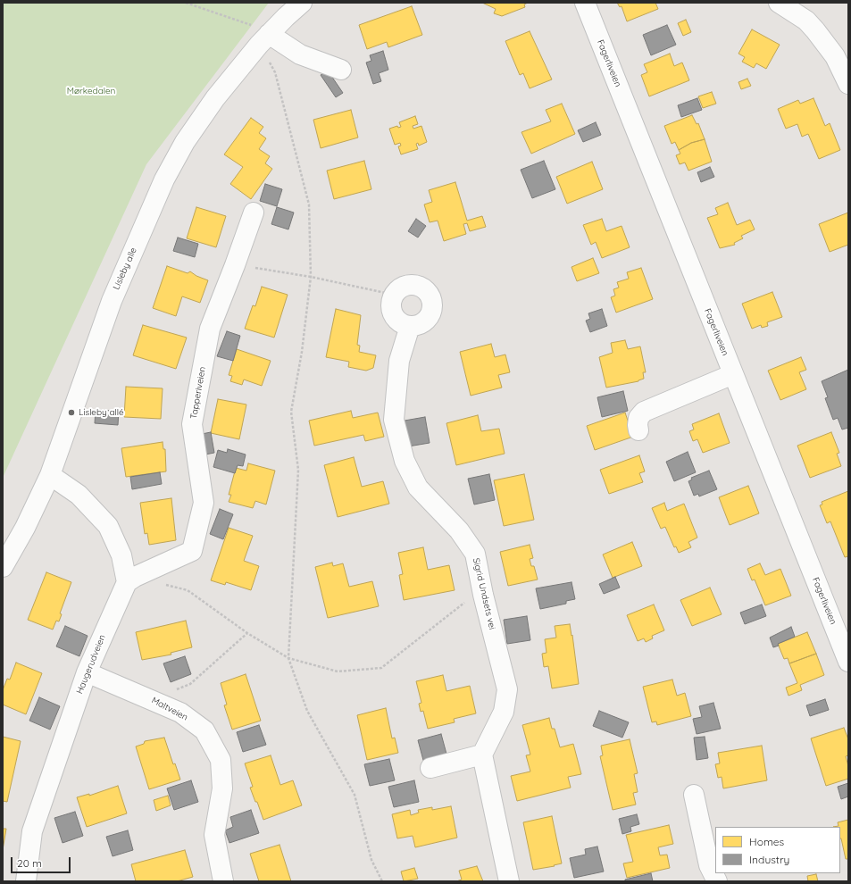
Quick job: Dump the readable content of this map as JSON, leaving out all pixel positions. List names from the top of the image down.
{
  "streets": {
    "street": [
      "Fagerliveien",
      "Lisleby alle",
      "Tapperiveien",
      "Sigrid Undsets vei",
      "Haugerudveien",
      "Maltveien"
    ]
  },
  "crossings": [
    ["Tapperiveien", "Haugerudveien"],
    ["Haugerudveien", "Maltveien"]
  ],
  "parks": ["Mørkedalen"],
  "places": ["Lisleby allé"],
  "legend": ["Homes", "Industry"],
  "scale_bar": "20 m"
}
